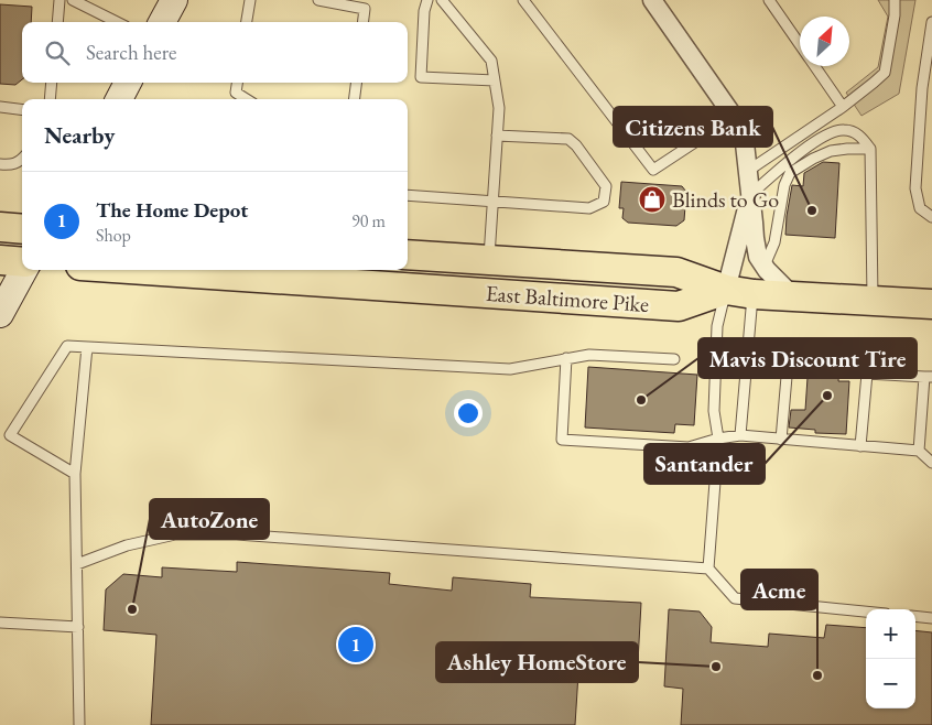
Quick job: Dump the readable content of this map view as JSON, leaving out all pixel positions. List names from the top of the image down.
{
  "streets": {
    "main road": ["East Baltimore Pike"]
  },
  "places": {
    "shop": ["Blinds to Go"],
    "other": [
      "Citizens Bank",
      "Santander",
      "Mavis Discount Tire",
      "AutoZone",
      "Ashley HomeStore",
      "Acme"
    ]
  },
  "north": "top right",
  "page": {
    "search": "Search here",
    "heading": "Nearby",
    "list": [
      {
        "mark": "1",
        "name": "The Home Depot",
        "note": "Shop",
        "value": "90 m"
      }
    ],
    "map_buttons": ["+", "−"],
    "pins": "1"
  }
}
